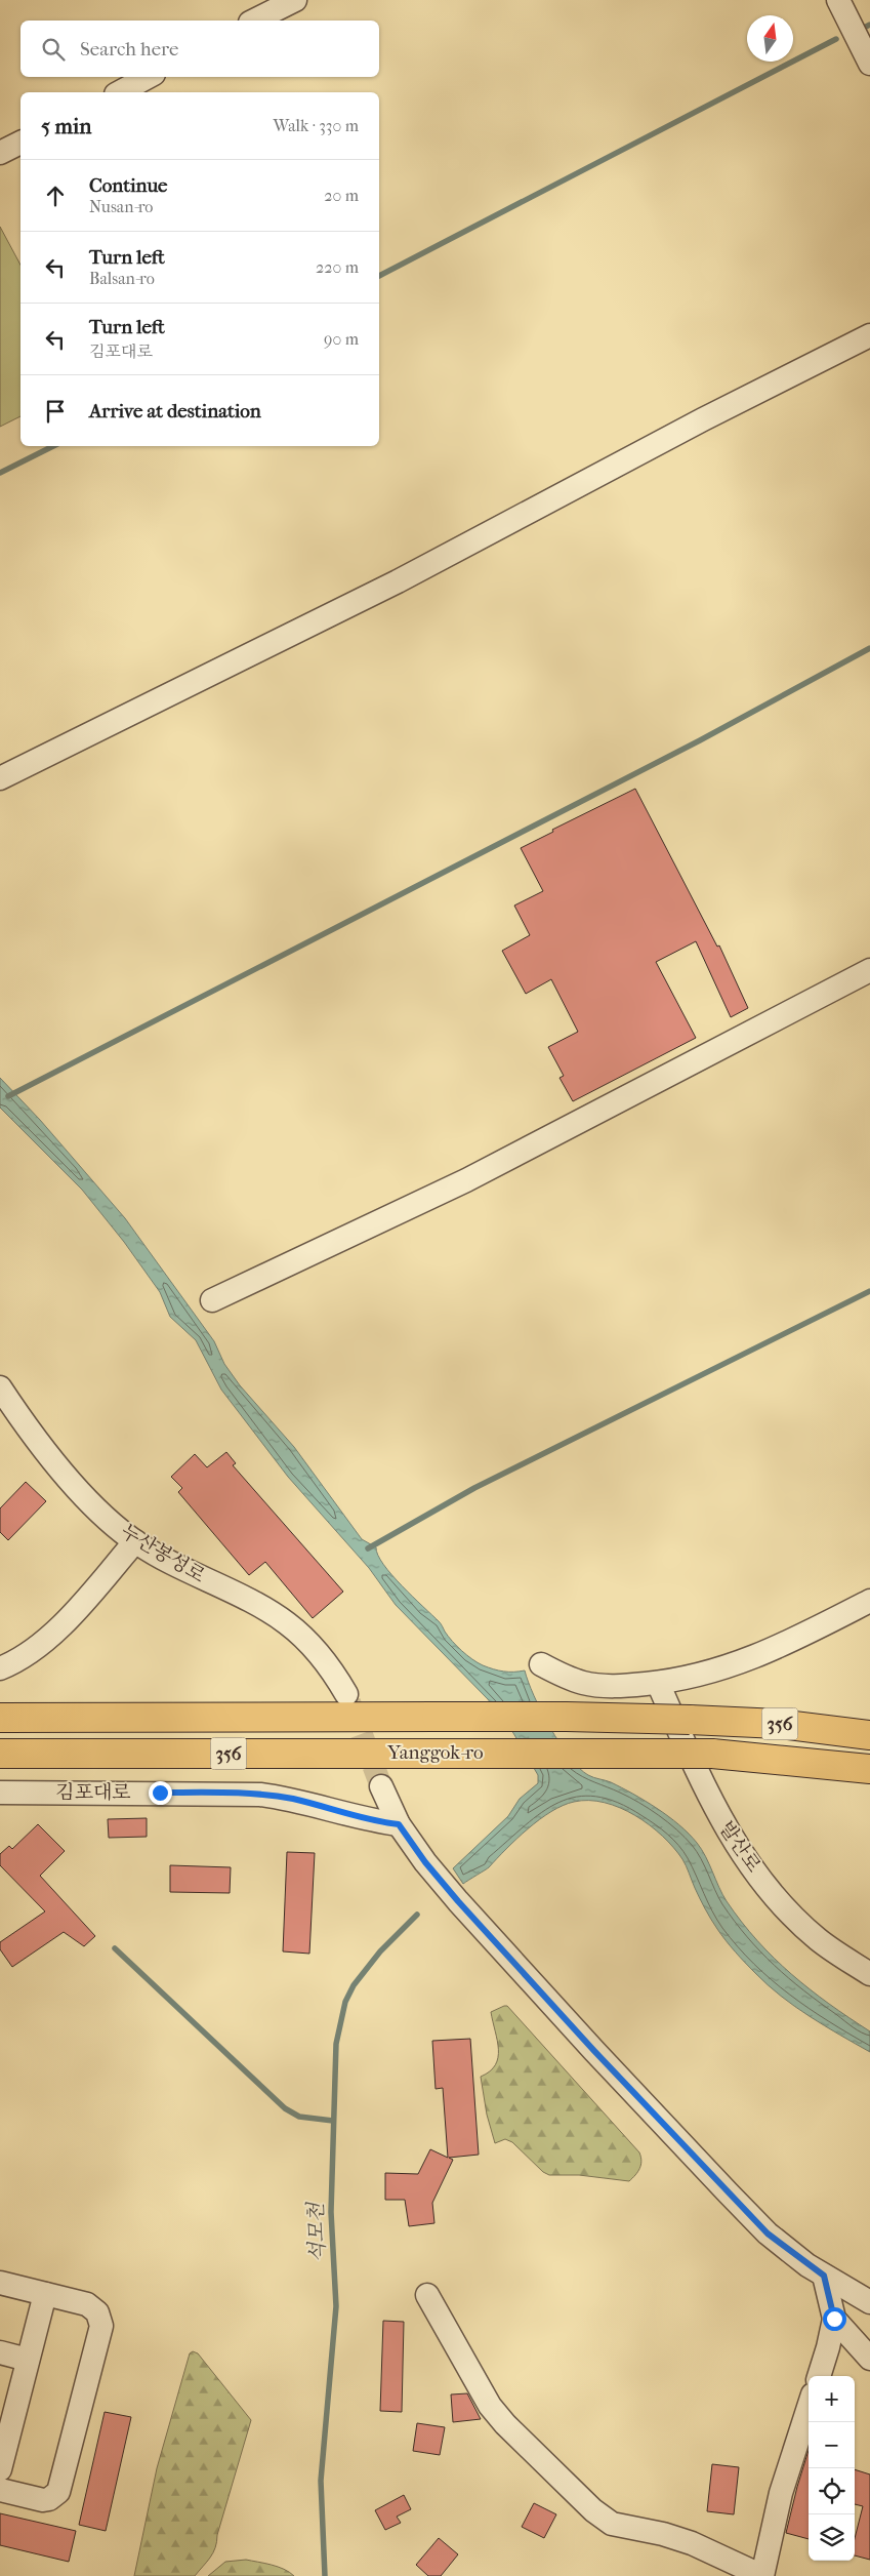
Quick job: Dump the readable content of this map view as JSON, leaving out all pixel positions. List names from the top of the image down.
{
  "streets": {
    "highway": ["356", "Yanggok-ro"],
    "street": ["누산봉성로", "김포대로", "발산로"]
  },
  "water": ["석모천"],
  "north": "top",
  "page": {
    "search": "Search here",
    "heading": ["5 min", "Walk · 330 m"],
    "list": [
      ["Continue", "Nusan-ro", "20 m"],
      ["Turn left", "Balsan-ro", "220 m"],
      ["Turn left", "김포대로", "90 m"],
      "Arrive at destination"
    ],
    "map_buttons": ["+", "−"]
  }
}
